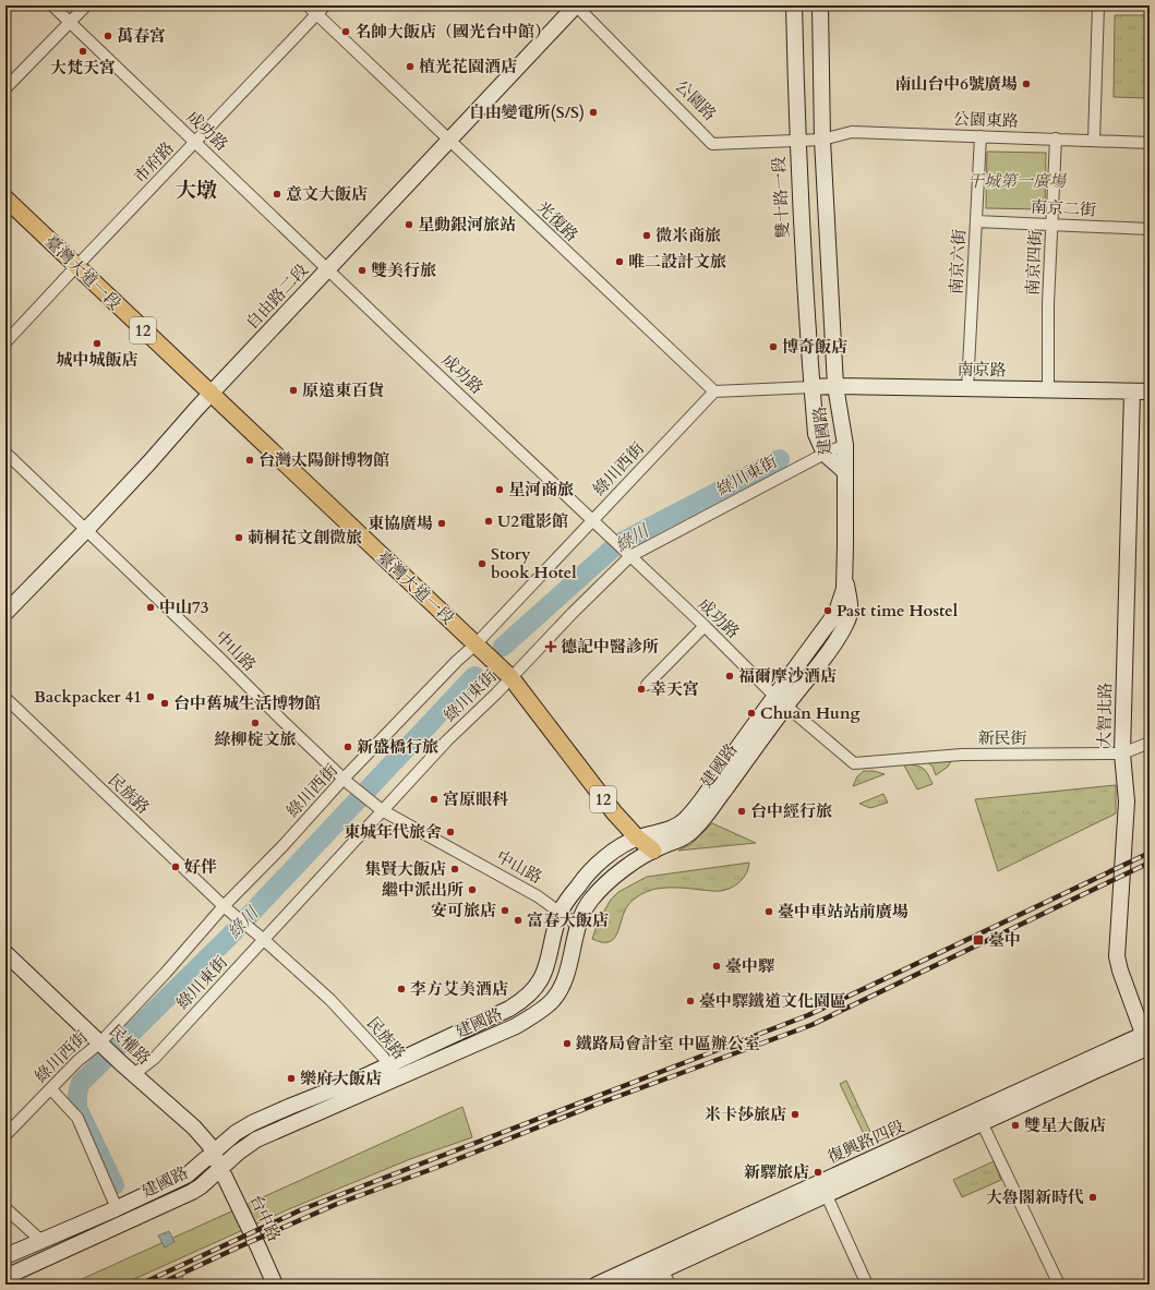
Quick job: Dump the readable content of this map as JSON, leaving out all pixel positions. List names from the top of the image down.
{
  "streets": {
    "main road": [
      "雙十路一段",
      "臺灣大道一段",
      "自由路二段",
      "12",
      "南京路",
      "建國路",
      "大智北路",
      "民權路",
      "復興路四段",
      "台中路"
    ],
    "street": [
      "公園路",
      "公園東路",
      "成功路",
      "市府路",
      "南京二街",
      "光復路",
      "南京六街",
      "南京四街",
      "綠川西街",
      "綠川東街",
      "中山路",
      "新民街",
      "民族路"
    ]
  },
  "crossings": [
    ["公園路", "公園東路"],
    ["公園路", "雙十路一段"],
    ["公園路", "自由路二段"],
    ["公園東路", "南京六街"],
    ["公園東路", "南京四街"],
    ["成功路", "市府路"],
    ["成功路", "自由路二段"],
    ["成功路", "建國路"],
    ["成功路", "綠川西街"],
    ["成功路", "綠川東街"],
    ["成功路", "新民街"],
    ["市府路", "光復路"],
    ["市府路", "臺灣大道一段"],
    ["雙十路一段", "南京路"],
    ["雙十路一段", "建國路"],
    ["南京二街", "南京六街"],
    ["南京二街", "南京四街"],
    ["光復路", "自由路二段"],
    ["光復路", "綠川西街"],
    ["南京六街", "南京路"],
    ["南京四街", "南京路"],
    ["臺灣大道一段", "自由路二段"],
    ["臺灣大道一段", "建國路"],
    ["臺灣大道一段", "綠川西街"],
    ["臺灣大道一段", "綠川東街"],
    ["自由路二段", "中山路"],
    ["南京路", "建國路"],
    ["南京路", "大智北路"],
    ["建國路", "綠川東街"],
    ["建國路", "中山路"],
    ["建國路", "民族路"],
    ["建國路", "民權路"],
    ["建國路", "台中路"],
    ["綠川西街", "中山路"],
    ["綠川西街", "民族路"],
    ["綠川西街", "民權路"],
    ["綠川東街", "中山路"],
    ["綠川東街", "民族路"],
    ["綠川東街", "民權路"],
    ["大智北路", "新民街"],
    ["大智北路", "復興路四段"],
    ["民權路", "台中路"]
  ],
  "districts": ["大墩"],
  "water": ["綠川"],
  "parks": ["干城第一廣場"],
  "places": {
    "other": [
      "名帥大飯店（國光台中館）",
      "萬春宮",
      "大梵天宮",
      "植光花園酒店",
      "南山台中6號廣場",
      "自由變電所(S/S)",
      "意文大飯店",
      "星動銀河旅站",
      "微米商旅",
      "唯二設計文旅",
      "雙美行旅",
      "城中城飯店",
      "博奇飯店",
      "原遠東百貨",
      "台灣太陽餅博物館",
      "星河商旅",
      "U2電影館",
      "東協廣場",
      "莿桐花文創微旅",
      "Story book Hotel",
      "中山73",
      "Past time Hostel",
      "福爾摩沙酒店",
      "幸天宮",
      "Backpacker 41",
      "台中舊城生活博物館",
      "Chuan Hung",
      "綠柳椗文旅",
      "新盛橋行旅",
      "宮原眼科",
      "台中經行旅",
      "東城年代旅舍",
      "好伴",
      "集賢大飯店",
      "繼中派出所",
      "安可旅店",
      "臺中車站站前廣場",
      "富春大飯店",
      "臺中驛",
      "李方艾美酒店",
      "臺中驛鐵道文化園區",
      "鐵路局會計室 中區辦公室",
      "樂府大飯店",
      "米卡莎旅店",
      "雙星大飯店",
      "新驛旅店",
      "大魯閣新時代"
    ],
    "health": ["德記中醫診所"],
    "transit": ["臺中"]
  }
}
